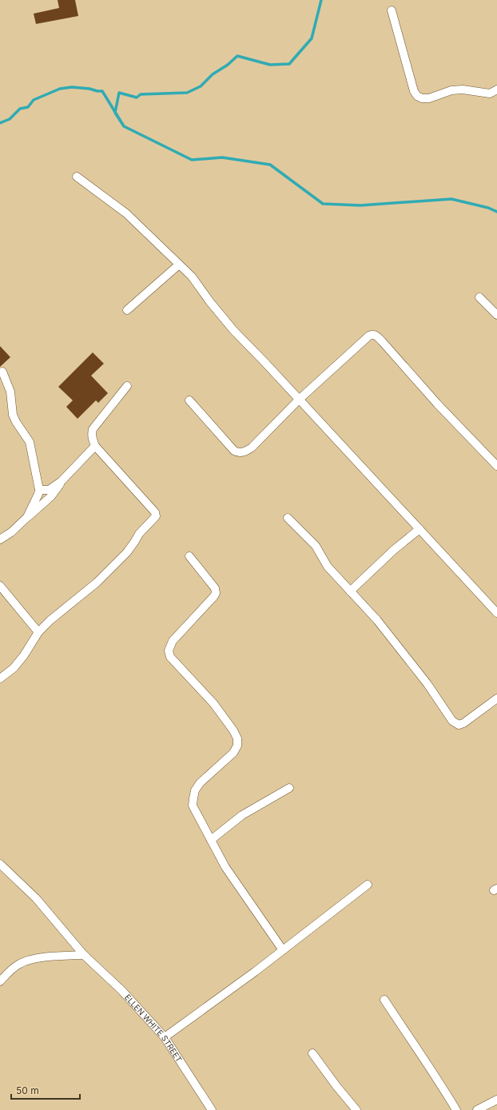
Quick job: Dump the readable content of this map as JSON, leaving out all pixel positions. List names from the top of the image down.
{
  "streets": {
    "street": ["ELLEN WHITE STREET"]
  },
  "scale_bar": "50 m"
}
